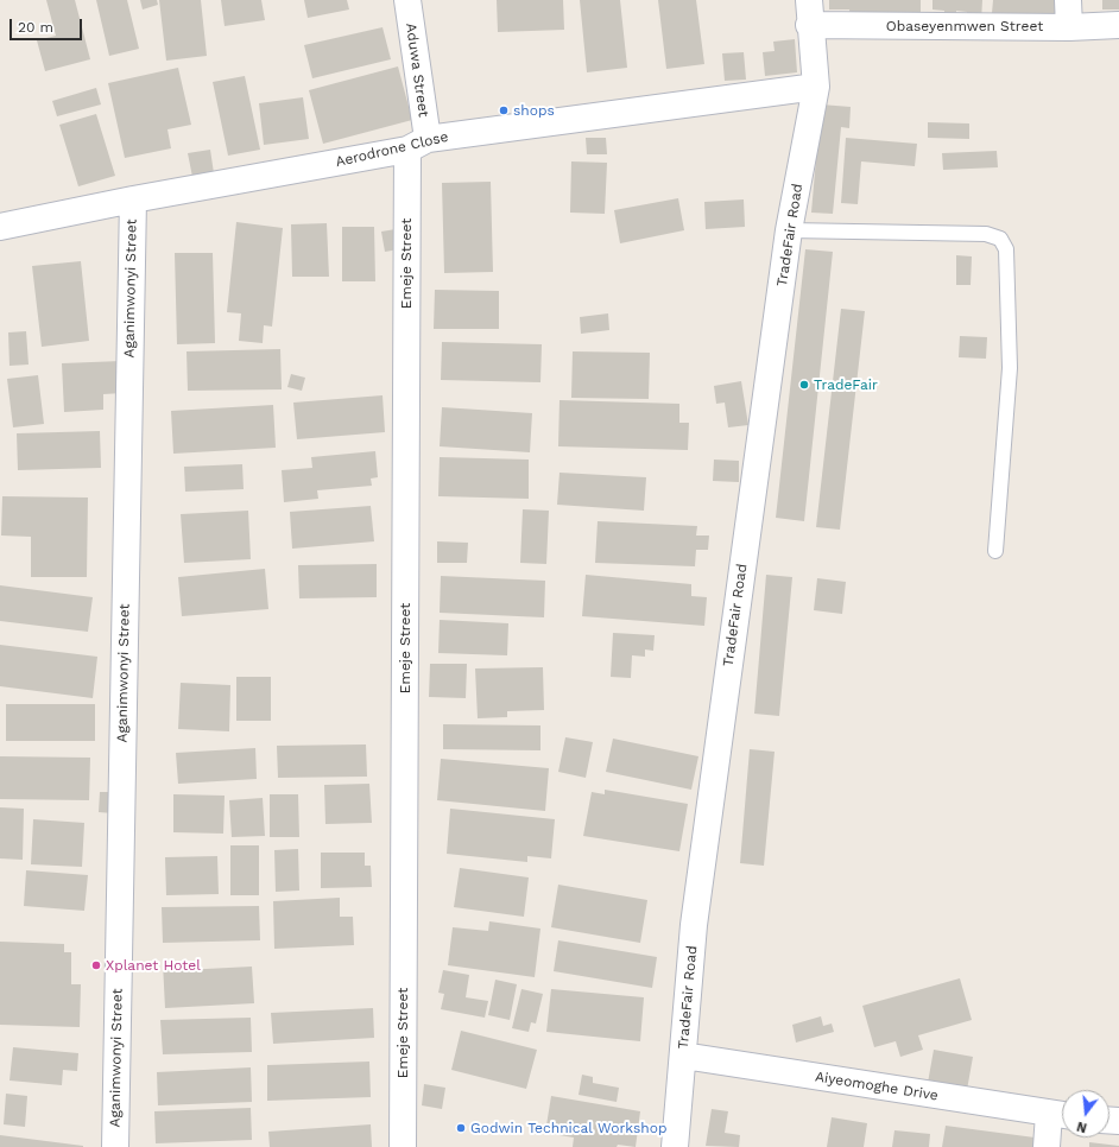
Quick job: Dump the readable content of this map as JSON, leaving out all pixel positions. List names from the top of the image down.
{
  "streets": {
    "street": [
      "Obaseyenmwen Street",
      "Aduwa Street",
      "Aerodrone Close",
      "TradeFair Road",
      "Emeje Street",
      "Aganimwonyi Street",
      "Aiyeomoghe Drive"
    ]
  },
  "crossings": [
    ["Obaseyenmwen Street", "TradeFair Road"],
    ["Aduwa Street", "Aerodrone Close"],
    ["Aduwa Street", "Emeje Street"],
    ["Aerodrone Close", "TradeFair Road"],
    ["Aerodrone Close", "Emeje Street"],
    ["Aerodrone Close", "Aganimwonyi Street"],
    ["TradeFair Road", "Aiyeomoghe Drive"]
  ],
  "places": [
    "shops",
    "TradeFair",
    "Xplanet Hotel",
    "Godwin Technical Workshop"
  ],
  "scale_bar": "20 m",
  "north": "bottom"
}
